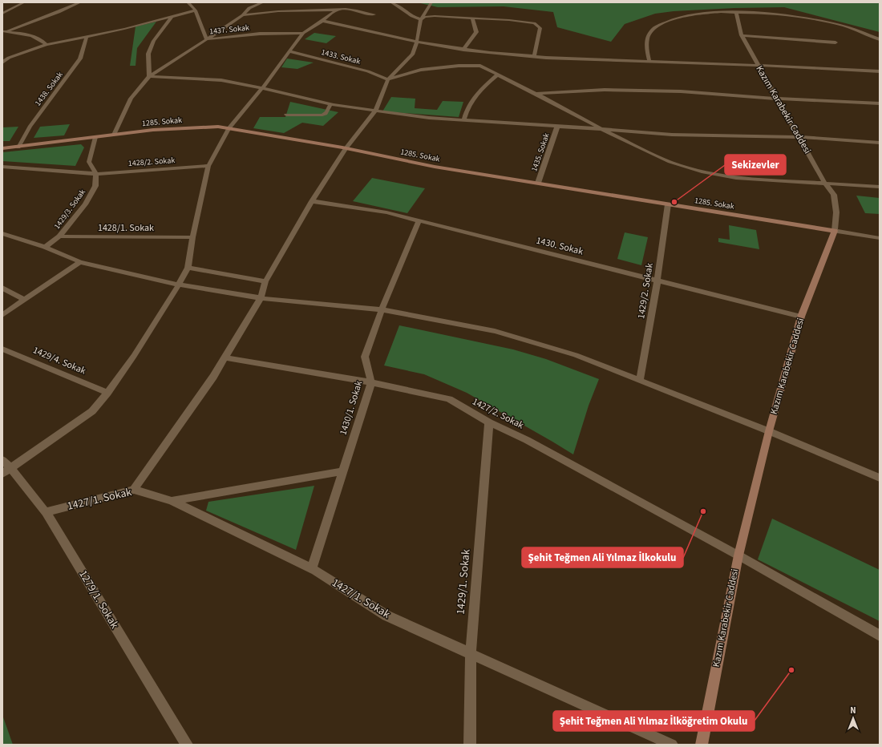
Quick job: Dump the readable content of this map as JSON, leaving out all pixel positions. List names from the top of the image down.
{
  "streets": {
    "street": [
      "1437. Sokak",
      "1433. Sokak",
      "1438. Sokak",
      "Kazım Karabekir Caddesi",
      "1285. Sokak",
      "1435. Sokak",
      "1428/2. Sokak",
      "1429/3. Sokak",
      "1428/1. Sokak",
      "1430. Sokak",
      "1429/2. Sokak",
      "1429/4. Sokak",
      "1430/1. Sokak",
      "1427/2. Sokak",
      "1427/1. Sokak",
      "1429/1. Sokak",
      "1279/1. Sokak"
    ]
  },
  "crossings": [
    ["1437. Sokak", "1285. Sokak"],
    ["1438. Sokak", "1285. Sokak"],
    ["Kazım Karabekir Caddesi", "1285. Sokak"],
    ["Kazım Karabekir Caddesi", "1430. Sokak"],
    ["Kazım Karabekir Caddesi", "1427/2. Sokak"],
    ["1285. Sokak", "1435. Sokak"],
    ["1285. Sokak", "1429/2. Sokak"],
    ["1428/2. Sokak", "1429/3. Sokak"],
    ["1429/3. Sokak", "1428/1. Sokak"],
    ["1430. Sokak", "1429/2. Sokak"],
    ["1430. Sokak", "1430/1. Sokak"],
    ["1430/1. Sokak", "1427/2. Sokak"],
    ["1430/1. Sokak", "1427/1. Sokak"],
    ["1427/2. Sokak", "1429/1. Sokak"],
    ["1427/1. Sokak", "1429/1. Sokak"],
    ["1427/1. Sokak", "1279/1. Sokak"]
  ],
  "places": ["Sekizevler", "Şehit Teğmen Ali Yılmaz İlkokulu", "Şehit Teğmen Ali Yılmaz İlköğretim Okulu"],
  "north": "top"
}
